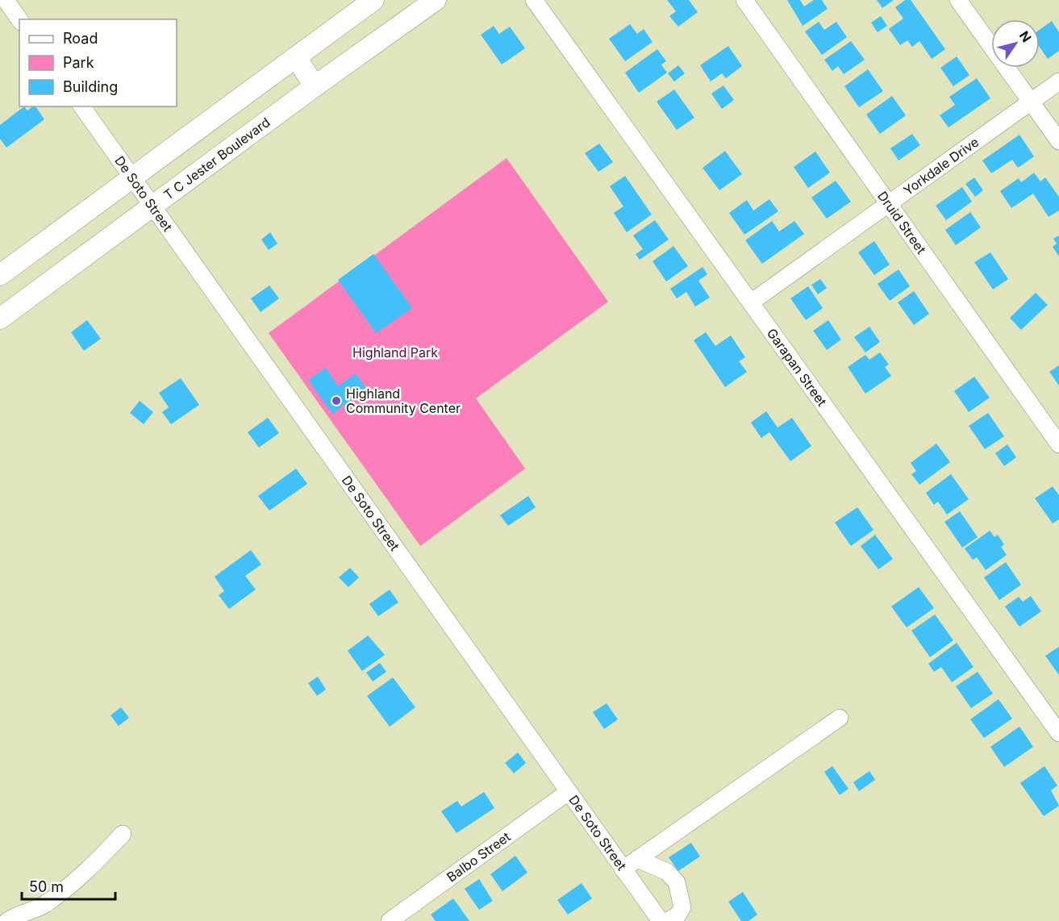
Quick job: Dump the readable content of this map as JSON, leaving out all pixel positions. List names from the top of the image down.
{
  "streets": {
    "main road": ["T C Jester Boulevard"],
    "street": [
      "Yorkdale Drive",
      "De Soto Street",
      "Druid Street",
      "Garapan Street",
      "Balbo Street"
    ]
  },
  "crossings": [
    ["T C Jester Boulevard", "De Soto Street"],
    ["Yorkdale Drive", "Druid Street"],
    ["Yorkdale Drive", "Garapan Street"],
    ["De Soto Street", "Balbo Street"]
  ],
  "parks": ["Highland Park"],
  "places": ["Highland Community Center"],
  "legend": ["Road", "Park", "Building"],
  "scale_bar": "50 m",
  "north": "top right"
}
